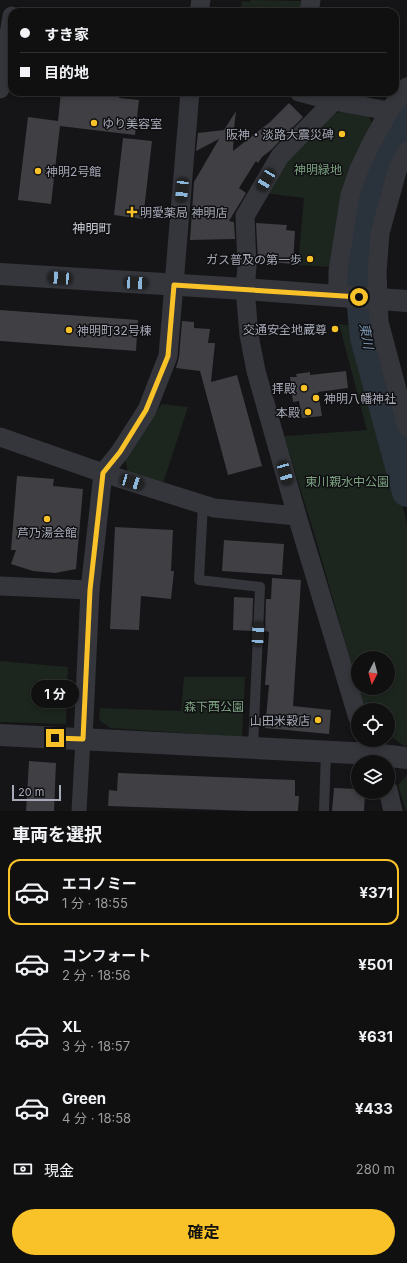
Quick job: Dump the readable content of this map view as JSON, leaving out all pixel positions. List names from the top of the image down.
{
  "districts": ["神明町"],
  "water": ["東川"],
  "parks": ["神明緑地", "東川親水中公園", "森下西公園"],
  "places": {
    "other": [
      "ゆり美容室",
      "阪神・淡路大震災碑",
      "神明2号館",
      "ガス普及の第一歩",
      "交通安全地蔵尊",
      "神明町32号棟",
      "拝殿",
      "神明八幡神社",
      "本殿",
      "芦乃湯会館",
      "山田米穀店"
    ],
    "health": ["明愛薬局 神明店"]
  },
  "scale_bar": "20 m",
  "north": "bottom",
  "page": {
    "banner": ["すき家", "目的地"],
    "bubble": "1 分",
    "scale": "20 m",
    "heading": "車両を選択",
    "list": [
      {
        "name": "エコノミー",
        "note": "1 分 · 18:55",
        "value": "¥371"
      },
      {
        "name": "コンフォート",
        "note": "2 分 · 18:56",
        "value": "¥501"
      },
      {
        "name": "XL",
        "note": "3 分 · 18:57",
        "value": "¥631"
      },
      {
        "name": "Green",
        "note": "4 分 · 18:58",
        "value": "¥433"
      }
    ],
    "pay": ["現金", "280 m"],
    "buttons": "確定"
  }
}
